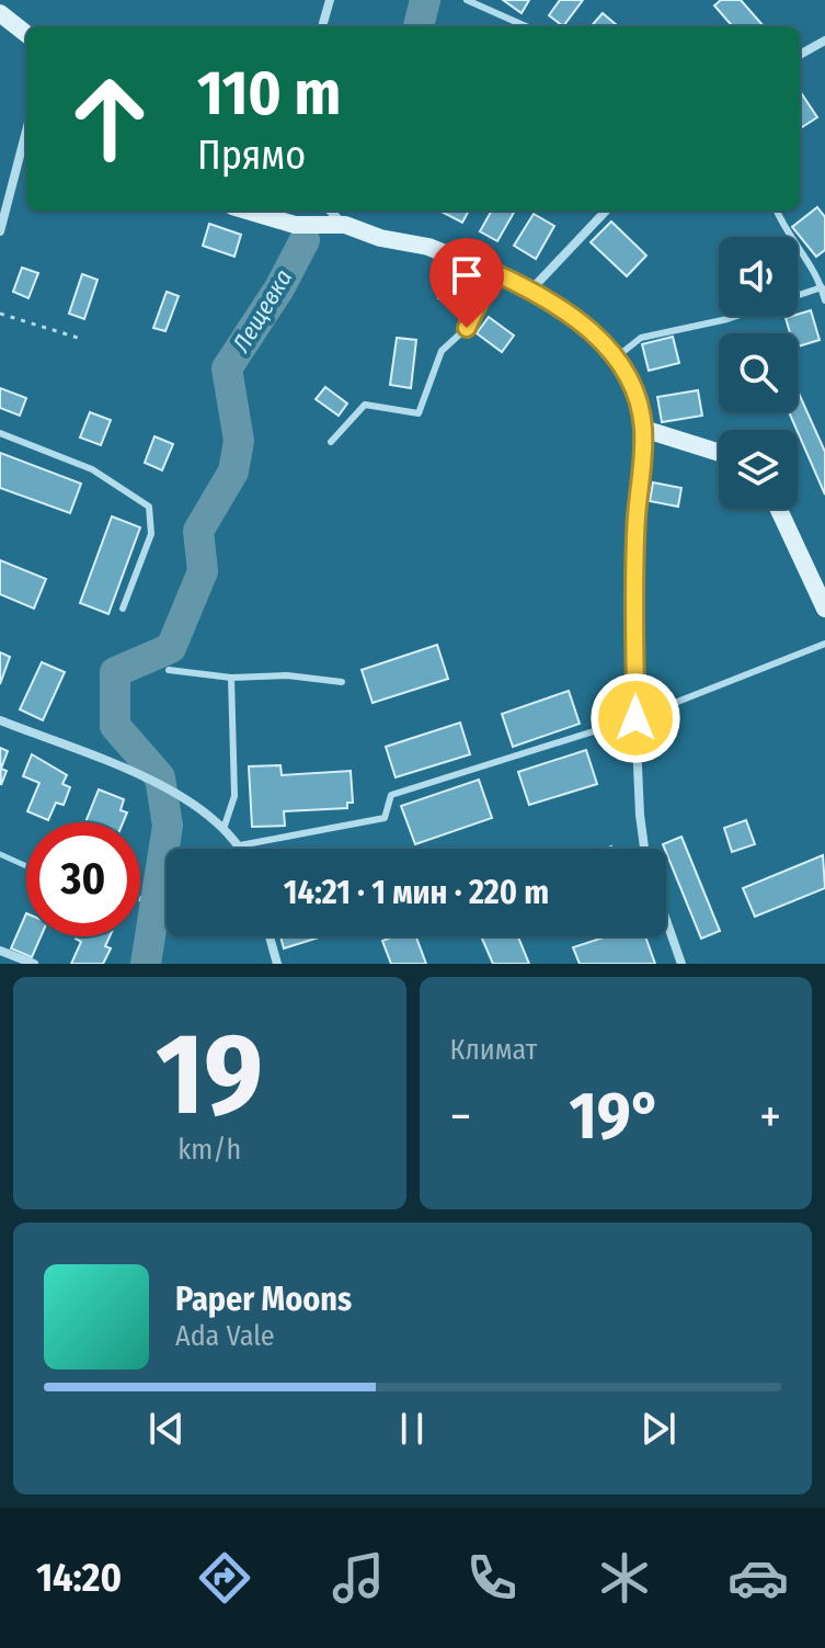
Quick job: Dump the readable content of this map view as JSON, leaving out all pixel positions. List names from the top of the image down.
{
  "water": ["Лещевка"],
  "page": {
    "turn": ["110 m", "Прямо"],
    "limit": "30",
    "trip": "14:21 · 1 мин · 220 m",
    "tile": [
      ["19", "km/h"],
      "Климат"
    ],
    "heat": ["−", "19°", "+"],
    "song": ["Paper Moons", "Ada Vale"],
    "tabs": "14:20"
  }
}
